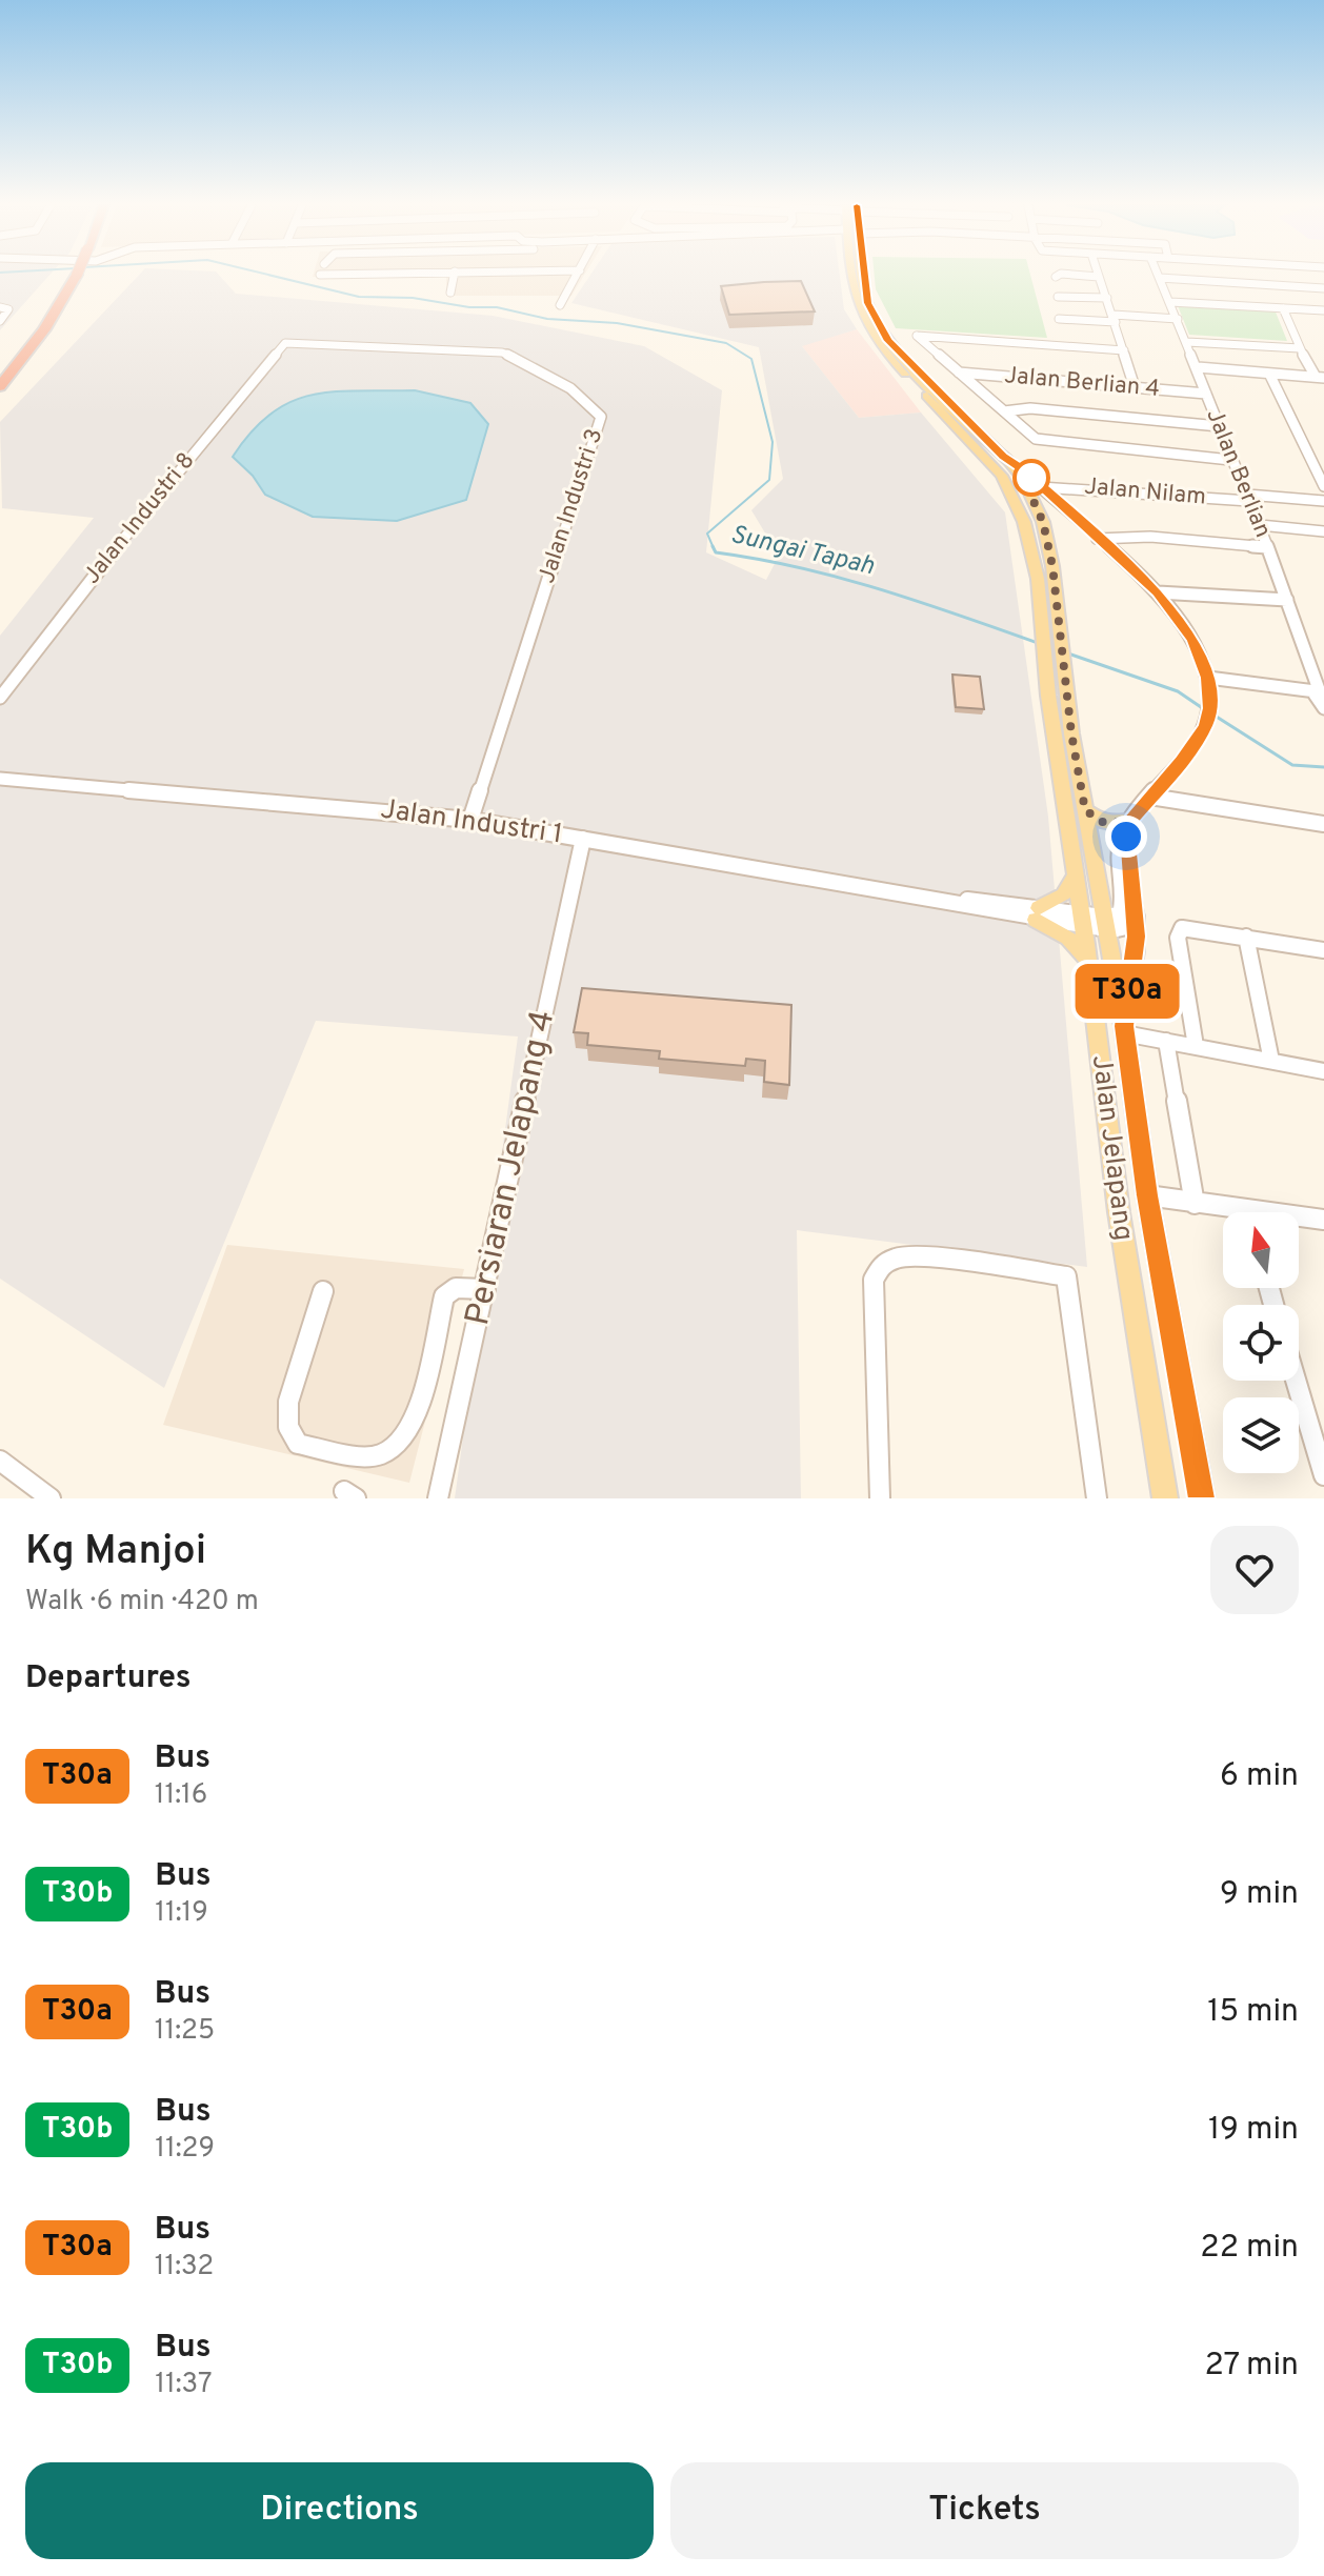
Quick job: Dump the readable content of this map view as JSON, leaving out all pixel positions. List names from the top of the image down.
{
  "streets": {
    "main road": ["Jalan Jelapang"],
    "street": [
      "Jalan Berlian 4",
      "Jalan Berlian",
      "Jalan Nilam",
      "Jalan Industri 3",
      "Jalan Industri 8",
      "Jalan Industri 1",
      "Persiaran Jelapang 4"
    ]
  },
  "crossings": [
    ["Jalan Berlian 4", "Jalan Berlian"],
    ["Jalan Berlian", "Jalan Nilam"],
    ["Jalan Nilam", "Jalan Jelapang"],
    ["Jalan Industri 3", "Jalan Industri 8"],
    ["Jalan Industri 3", "Jalan Industri 1"],
    ["Jalan Industri 1", "Jalan Jelapang"],
    ["Jalan Industri 1", "Persiaran Jelapang 4"]
  ],
  "water": ["Sungai Tapah"],
  "lines": ["bus line T30a"],
  "north": "top",
  "page": {
    "on_map": "T30a",
    "heading": [
      ["Kg Manjoi", "Walk · 6 min · 420 m"],
      "Departures"
    ],
    "list": [
      {
        "mark": "T30a",
        "name": "Bus",
        "note": "11:16",
        "value": "6 min"
      },
      {
        "mark": "T30b",
        "name": "Bus",
        "note": "11:19",
        "value": "9 min"
      },
      {
        "mark": "T30a",
        "name": "Bus",
        "note": "11:25",
        "value": "15 min"
      },
      {
        "mark": "T30b",
        "name": "Bus",
        "note": "11:29",
        "value": "19 min"
      },
      {
        "mark": "T30a",
        "name": "Bus",
        "note": "11:32",
        "value": "22 min"
      },
      {
        "mark": "T30b",
        "name": "Bus",
        "note": "11:37",
        "value": "27 min"
      }
    ],
    "buttons": ["Directions", "Tickets"]
  }
}
